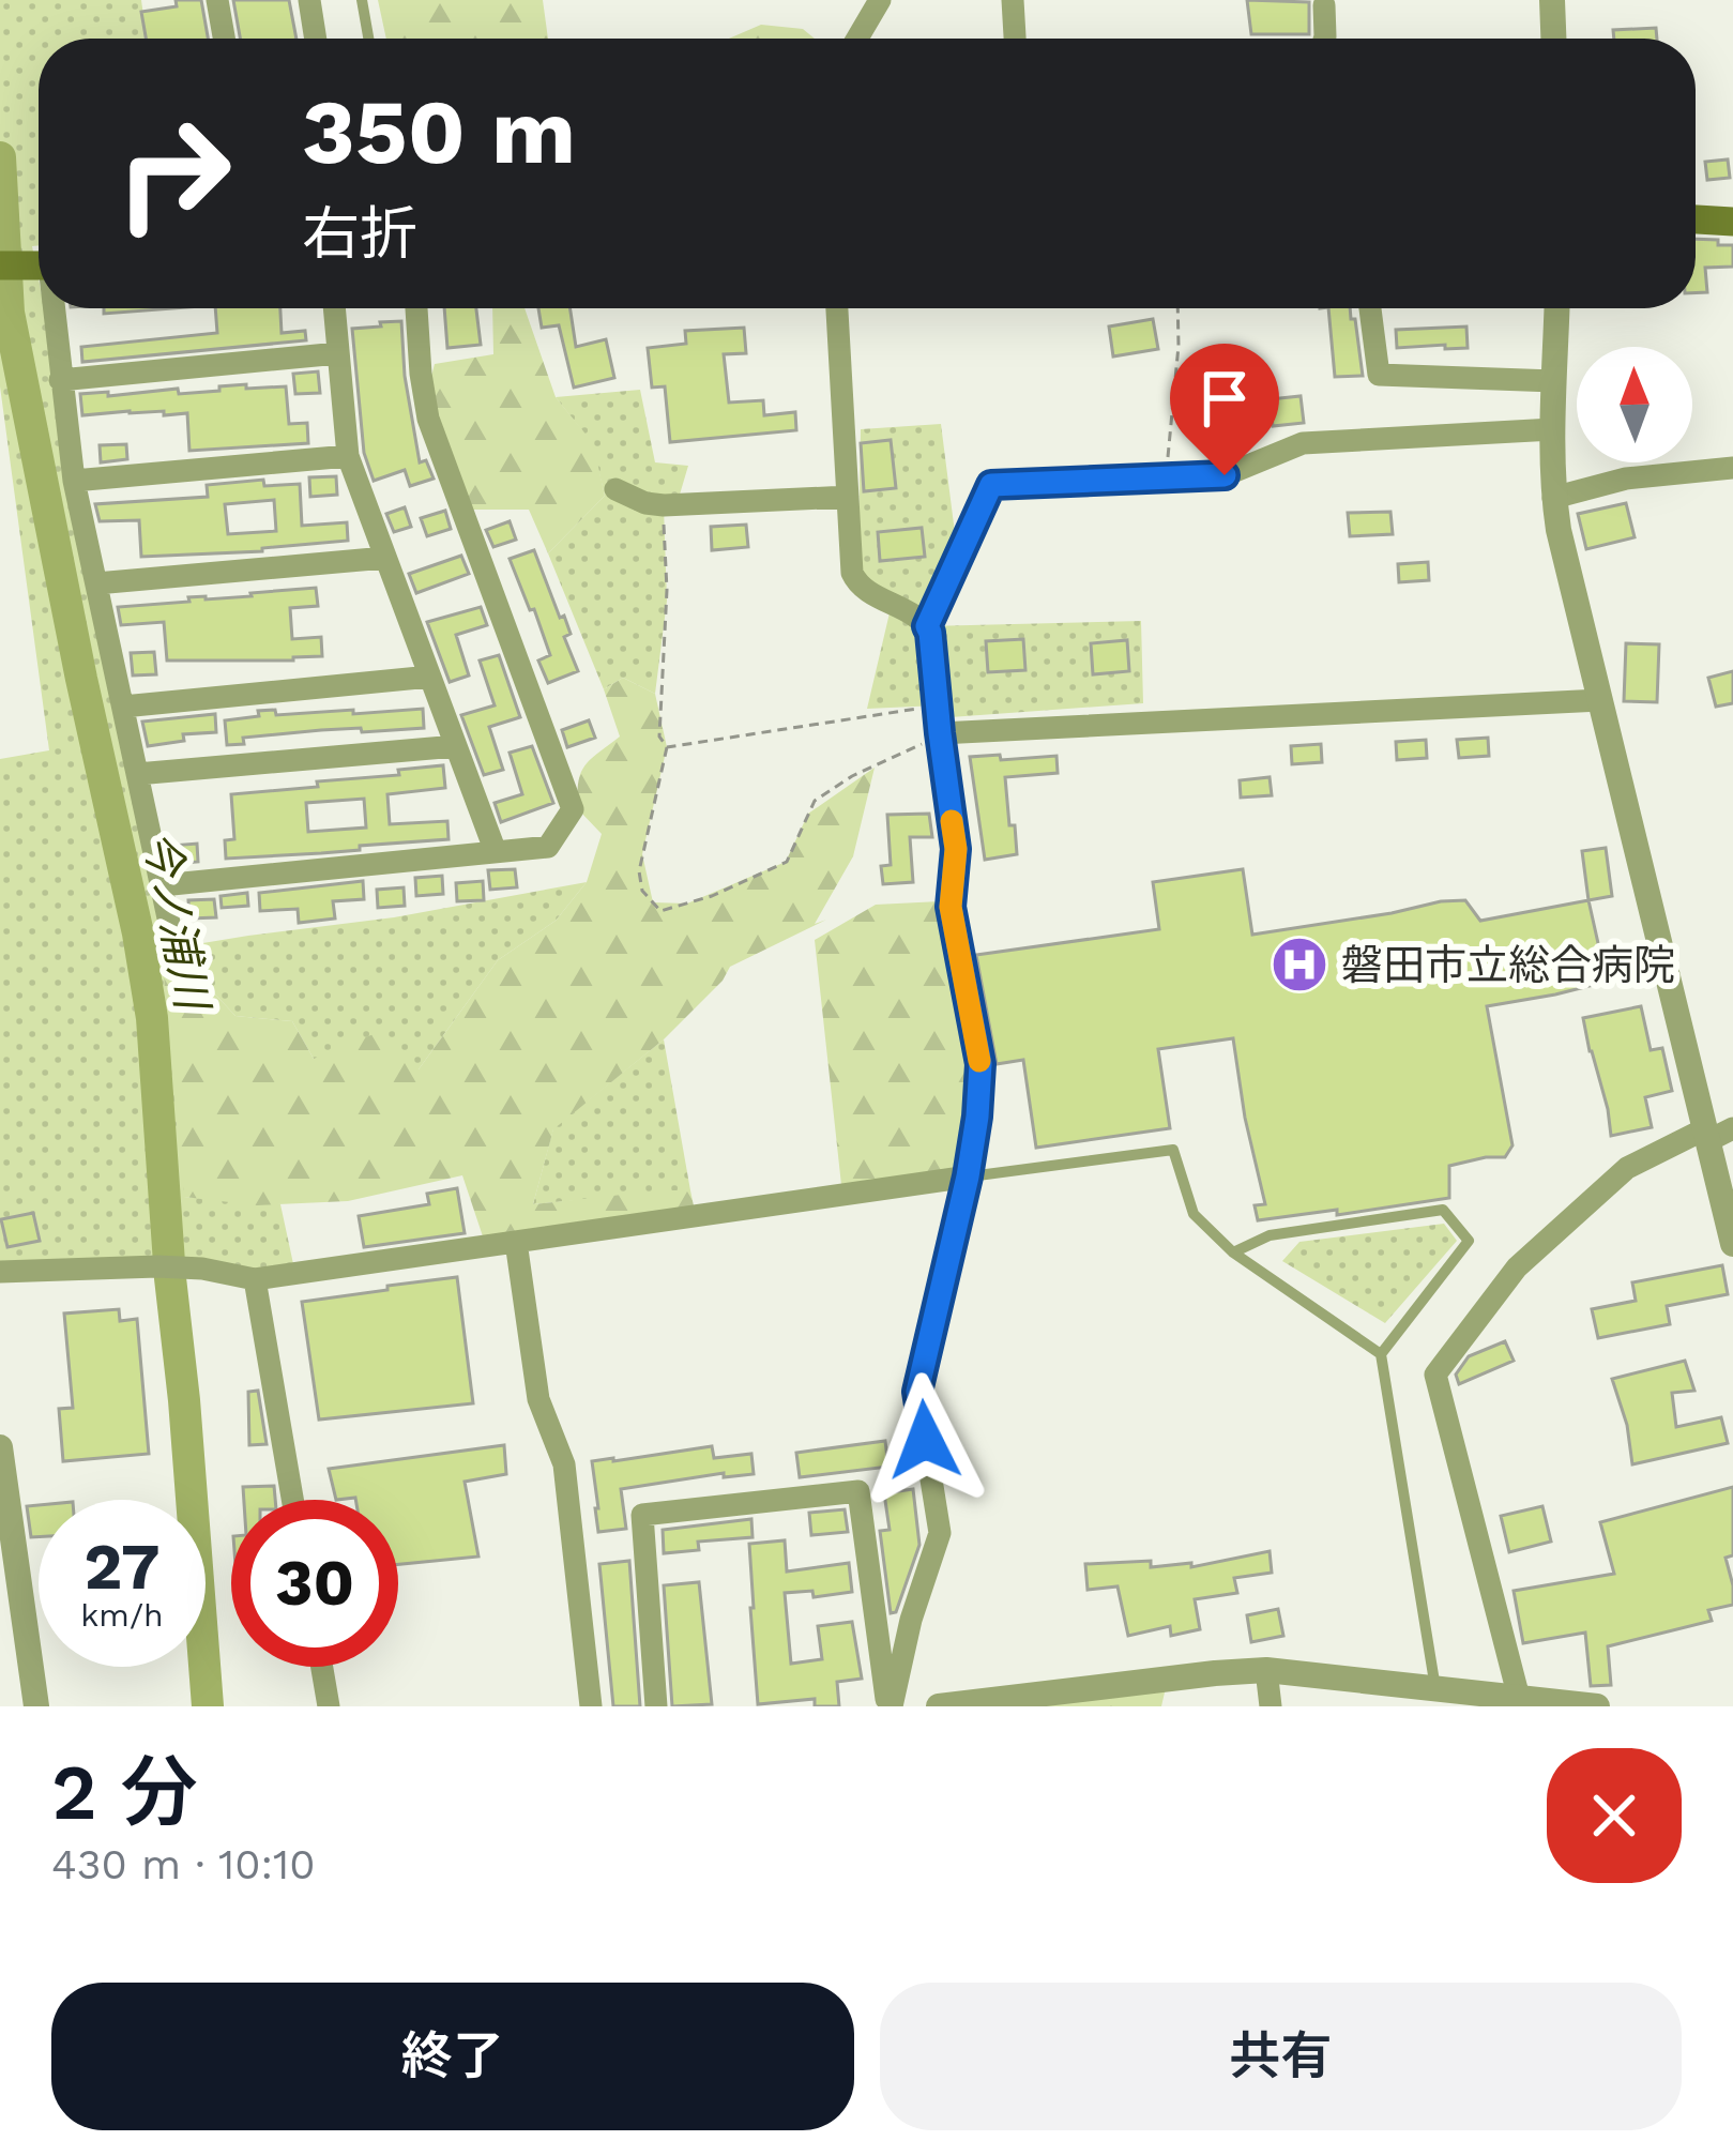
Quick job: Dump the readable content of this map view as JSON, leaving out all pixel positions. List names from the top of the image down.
{
  "water": ["今ノ浦川"],
  "places": {
    "hospital": ["磐田市立総合病院"]
  },
  "north": "top",
  "page": {
    "turn": ["350 m", "右折"],
    "speed": "27 km/h",
    "limit": "30",
    "heading": ["2 分", "430 m · 10:10"],
    "buttons": ["終了", "共有"]
  }
}
